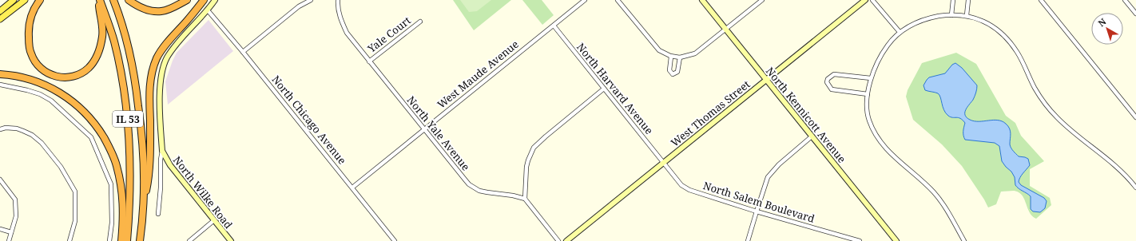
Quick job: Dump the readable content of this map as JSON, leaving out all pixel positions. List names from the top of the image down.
{
  "streets": {
    "highway": ["IL 53"],
    "street": [
      "Yale Court",
      "West Maude Avenue",
      "North Harvard Avenue",
      "West Thomas Street",
      "North Kennicott Avenue",
      "North Chicago Avenue",
      "North Yale Avenue",
      "North Wilke Road",
      "North Salem Boulevard"
    ]
  },
  "crossings": [
    ["Yale Court", "North Yale Avenue"],
    ["West Maude Avenue", "North Harvard Avenue"],
    ["West Maude Avenue", "North Chicago Avenue"],
    ["West Maude Avenue", "North Yale Avenue"],
    ["North Harvard Avenue", "West Thomas Street"],
    ["North Harvard Avenue", "North Salem Boulevard"],
    ["West Thomas Street", "North Kennicott Avenue"],
    ["West Thomas Street", "North Salem Boulevard"],
    ["North Chicago Avenue", "North Wilke Road"]
  ],
  "north": "top left"
}
